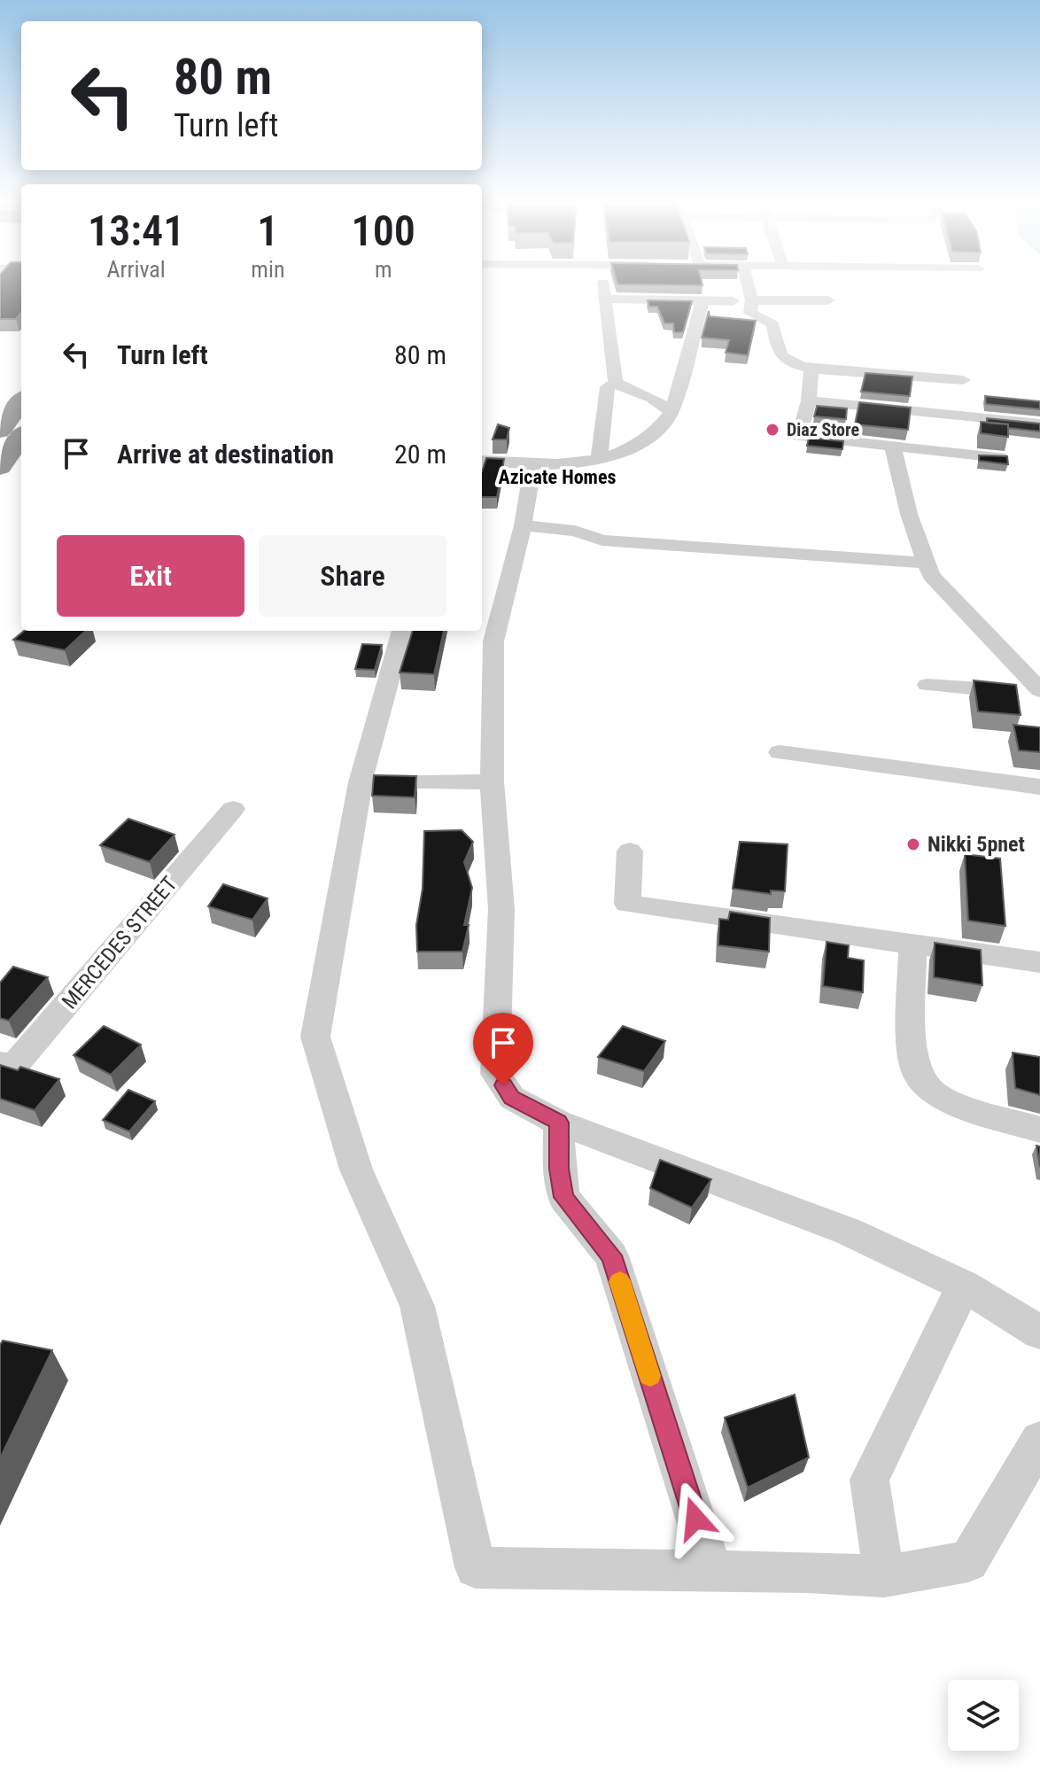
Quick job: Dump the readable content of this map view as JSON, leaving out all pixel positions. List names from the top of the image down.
{
  "streets": {
    "street": ["MERCEDES STREET"]
  },
  "districts": ["Azicate Homes"],
  "places": ["Diaz Store", "Nikki 5pnet"],
  "page": {
    "turn": ["80 m", "Turn left"],
    "eta": [
      "13:41",
      "Arrival",
      "1",
      "min",
      "100",
      "m"
    ],
    "list": [
      {
        "name": "Turn left",
        "value": "80 m"
      },
      {
        "name": "Arrive at destination",
        "value": "20 m"
      }
    ],
    "buttons": ["Exit", "Share"]
  }
}
